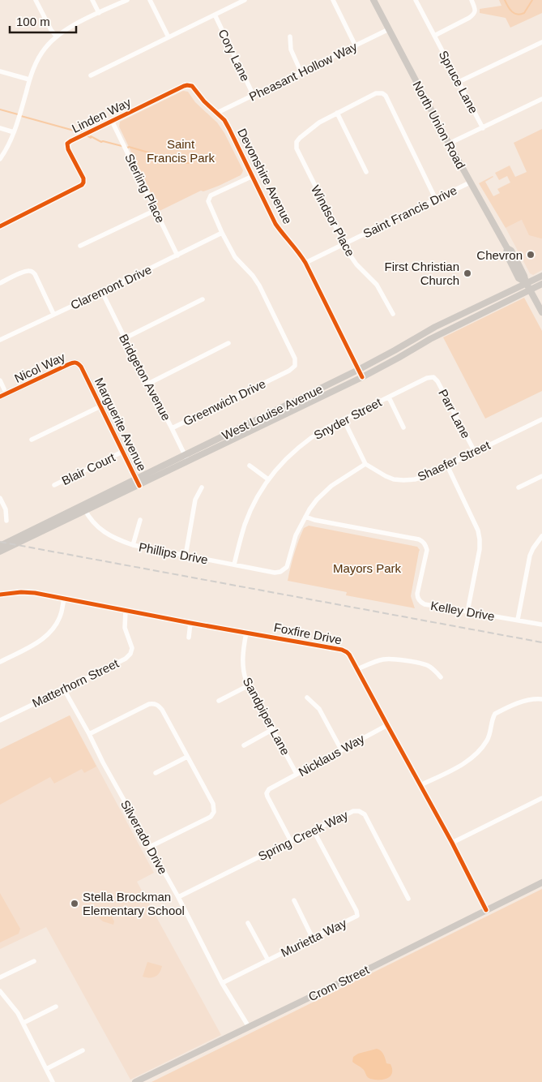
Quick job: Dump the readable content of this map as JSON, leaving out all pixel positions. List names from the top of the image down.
{
  "streets": {
    "main road": [
      "North Union Road",
      "Nicol Way",
      "West Louise Avenue",
      "Marguerite Avenue",
      "Crom Street"
    ],
    "street": [
      "Cory Lane",
      "Pheasant Hollow Way",
      "Spruce Lane",
      "Linden Way",
      "Devonshire Avenue",
      "Sterling Place",
      "Saint Francis Drive",
      "Windsor Place",
      "Claremont Drive",
      "Bridgeton Avenue",
      "Greenwich Drive",
      "Parr Lane",
      "Snyder Street",
      "Shaefer Street",
      "Blair Court",
      "Phillips Drive",
      "Kelley Drive",
      "Foxfire Drive",
      "Matterhorn Street",
      "Sandpiper Lane",
      "Nicklaus Way",
      "Spring Creek Way",
      "Silverado Drive",
      "Murietta Way"
    ]
  },
  "crossings": [
    ["Cory Lane", "Pheasant Hollow Way"],
    ["Pheasant Hollow Way", "Linden Way"],
    ["Pheasant Hollow Way", "North Union Road"],
    ["Pheasant Hollow Way", "Devonshire Avenue"],
    ["Linden Way", "Devonshire Avenue"],
    ["Linden Way", "Sterling Place"],
    ["North Union Road", "Saint Francis Drive"],
    ["North Union Road", "West Louise Avenue"],
    ["Devonshire Avenue", "Saint Francis Drive"],
    ["Devonshire Avenue", "West Louise Avenue"],
    ["Sterling Place", "Claremont Drive"],
    ["Saint Francis Drive", "Windsor Place"],
    ["Claremont Drive", "Bridgeton Avenue"],
    ["Claremont Drive", "Greenwich Drive"],
    ["Nicol Way", "Marguerite Avenue"],
    ["Bridgeton Avenue", "Greenwich Drive"],
    ["Bridgeton Avenue", "West Louise Avenue"],
    ["West Louise Avenue", "Marguerite Avenue"],
    ["West Louise Avenue", "Phillips Drive"],
    ["Parr Lane", "Snyder Street"],
    ["Parr Lane", "Shaefer Street"],
    ["Snyder Street", "Phillips Drive"],
    ["Marguerite Avenue", "Blair Court"],
    ["Phillips Drive", "Kelley Drive"],
    ["Foxfire Drive", "Matterhorn Street"],
    ["Foxfire Drive", "Sandpiper Lane"],
    ["Foxfire Drive", "Nicklaus Way"],
    ["Foxfire Drive", "Crom Street"],
    ["Matterhorn Street", "Silverado Drive"],
    ["Sandpiper Lane", "Nicklaus Way"],
    ["Nicklaus Way", "Spring Creek Way"],
    ["Spring Creek Way", "Silverado Drive"],
    ["Spring Creek Way", "Murietta Way"],
    ["Silverado Drive", "Murietta Way"],
    ["Silverado Drive", "Crom Street"]
  ],
  "parks": ["Saint Francis Park", "Mayors Park"],
  "places": ["Chevron", "First Christian Church", "Stella Brockman Elementary School"],
  "scale_bar": "100 m"
}
